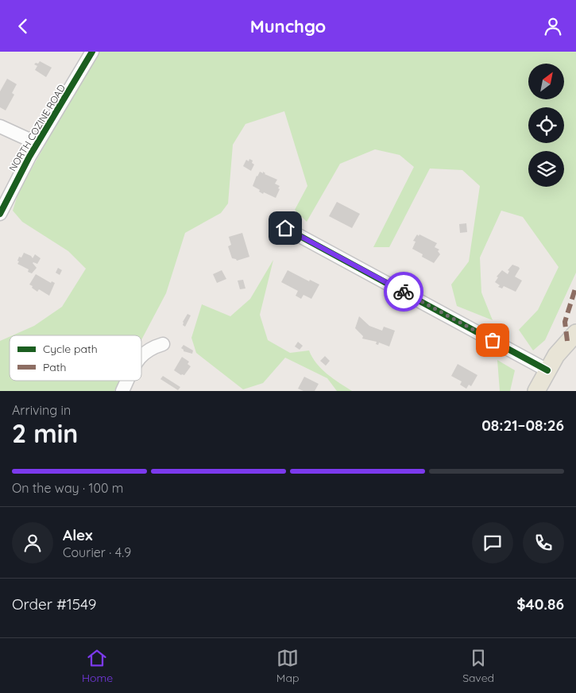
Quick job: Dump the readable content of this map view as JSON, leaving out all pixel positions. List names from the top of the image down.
{
  "streets": {
    "street": ["NORTH COZINE ROAD"]
  },
  "legend": ["Cycle path", "Path"],
  "north": "top right",
  "page": {
    "header": "Munchgo",
    "heading": ["2 min", "Arriving in", "08:21–08:26"],
    "panel": [
      "Alex",
      "Courier · 4.9",
      "Order #1549",
      "$40.86"
    ],
    "bar": "On the way · 100 m",
    "tabs": ["Home", "Map", "Saved"]
  }
}
